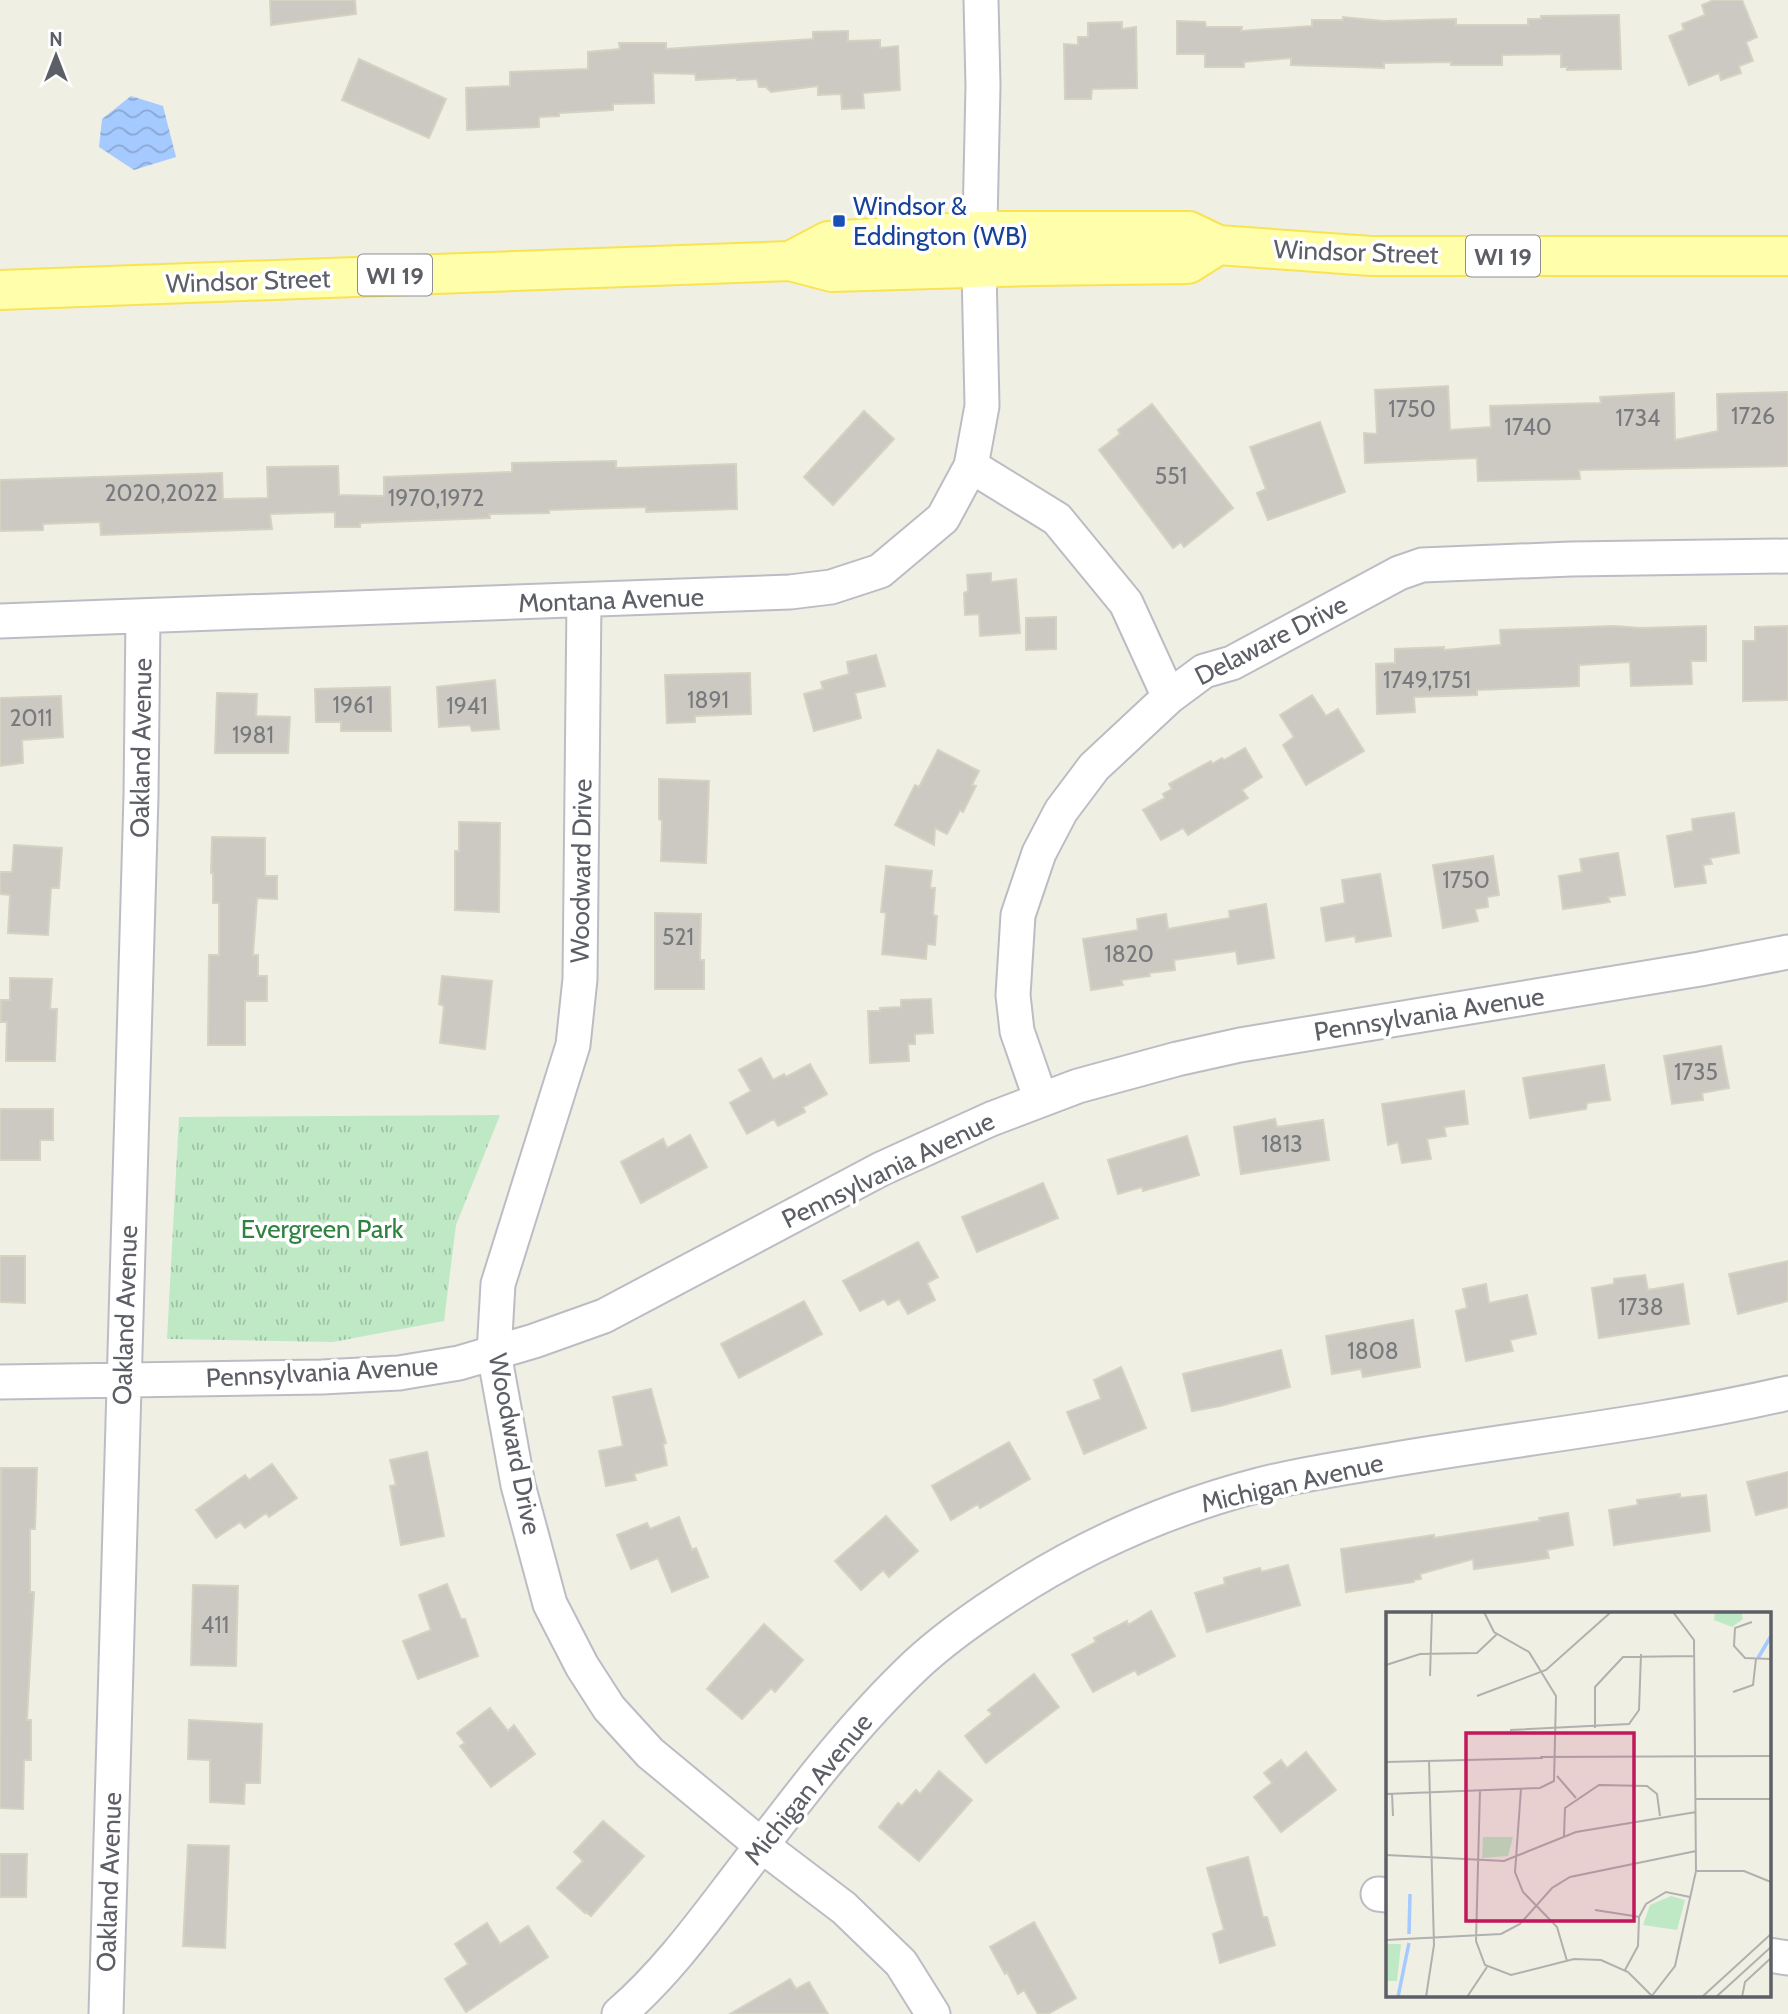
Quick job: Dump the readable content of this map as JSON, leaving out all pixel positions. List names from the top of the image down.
{
  "streets": {
    "main road": ["Windsor Street", "WI 19"],
    "street": [
      "Montana Avenue",
      "Delaware Drive",
      "Oakland Avenue",
      "Woodward Drive",
      "Pennsylvania Avenue",
      "Michigan Avenue"
    ]
  },
  "crossings": [
    ["Windsor Street", "Montana Avenue"],
    ["Montana Avenue", "Oakland Avenue"],
    ["Montana Avenue", "Woodward Drive"],
    ["Delaware Drive", "Pennsylvania Avenue"],
    ["Oakland Avenue", "Pennsylvania Avenue"],
    ["Woodward Drive", "Pennsylvania Avenue"],
    ["Woodward Drive", "Michigan Avenue"]
  ],
  "parks": ["Evergreen Park"],
  "places": {
    "transit": ["Windsor & Eddington (WB)"]
  },
  "house_numbers": [
    "1750",
    "1726",
    "1734",
    "1740",
    "551",
    "2020,2022",
    "1970,1972",
    "1749,1751",
    "1891",
    "1961",
    "1941",
    "2011",
    "1981",
    "1750",
    "521",
    "1820",
    "1735",
    "1813",
    "1738",
    "1808",
    "411"
  ],
  "north": "top"
}
